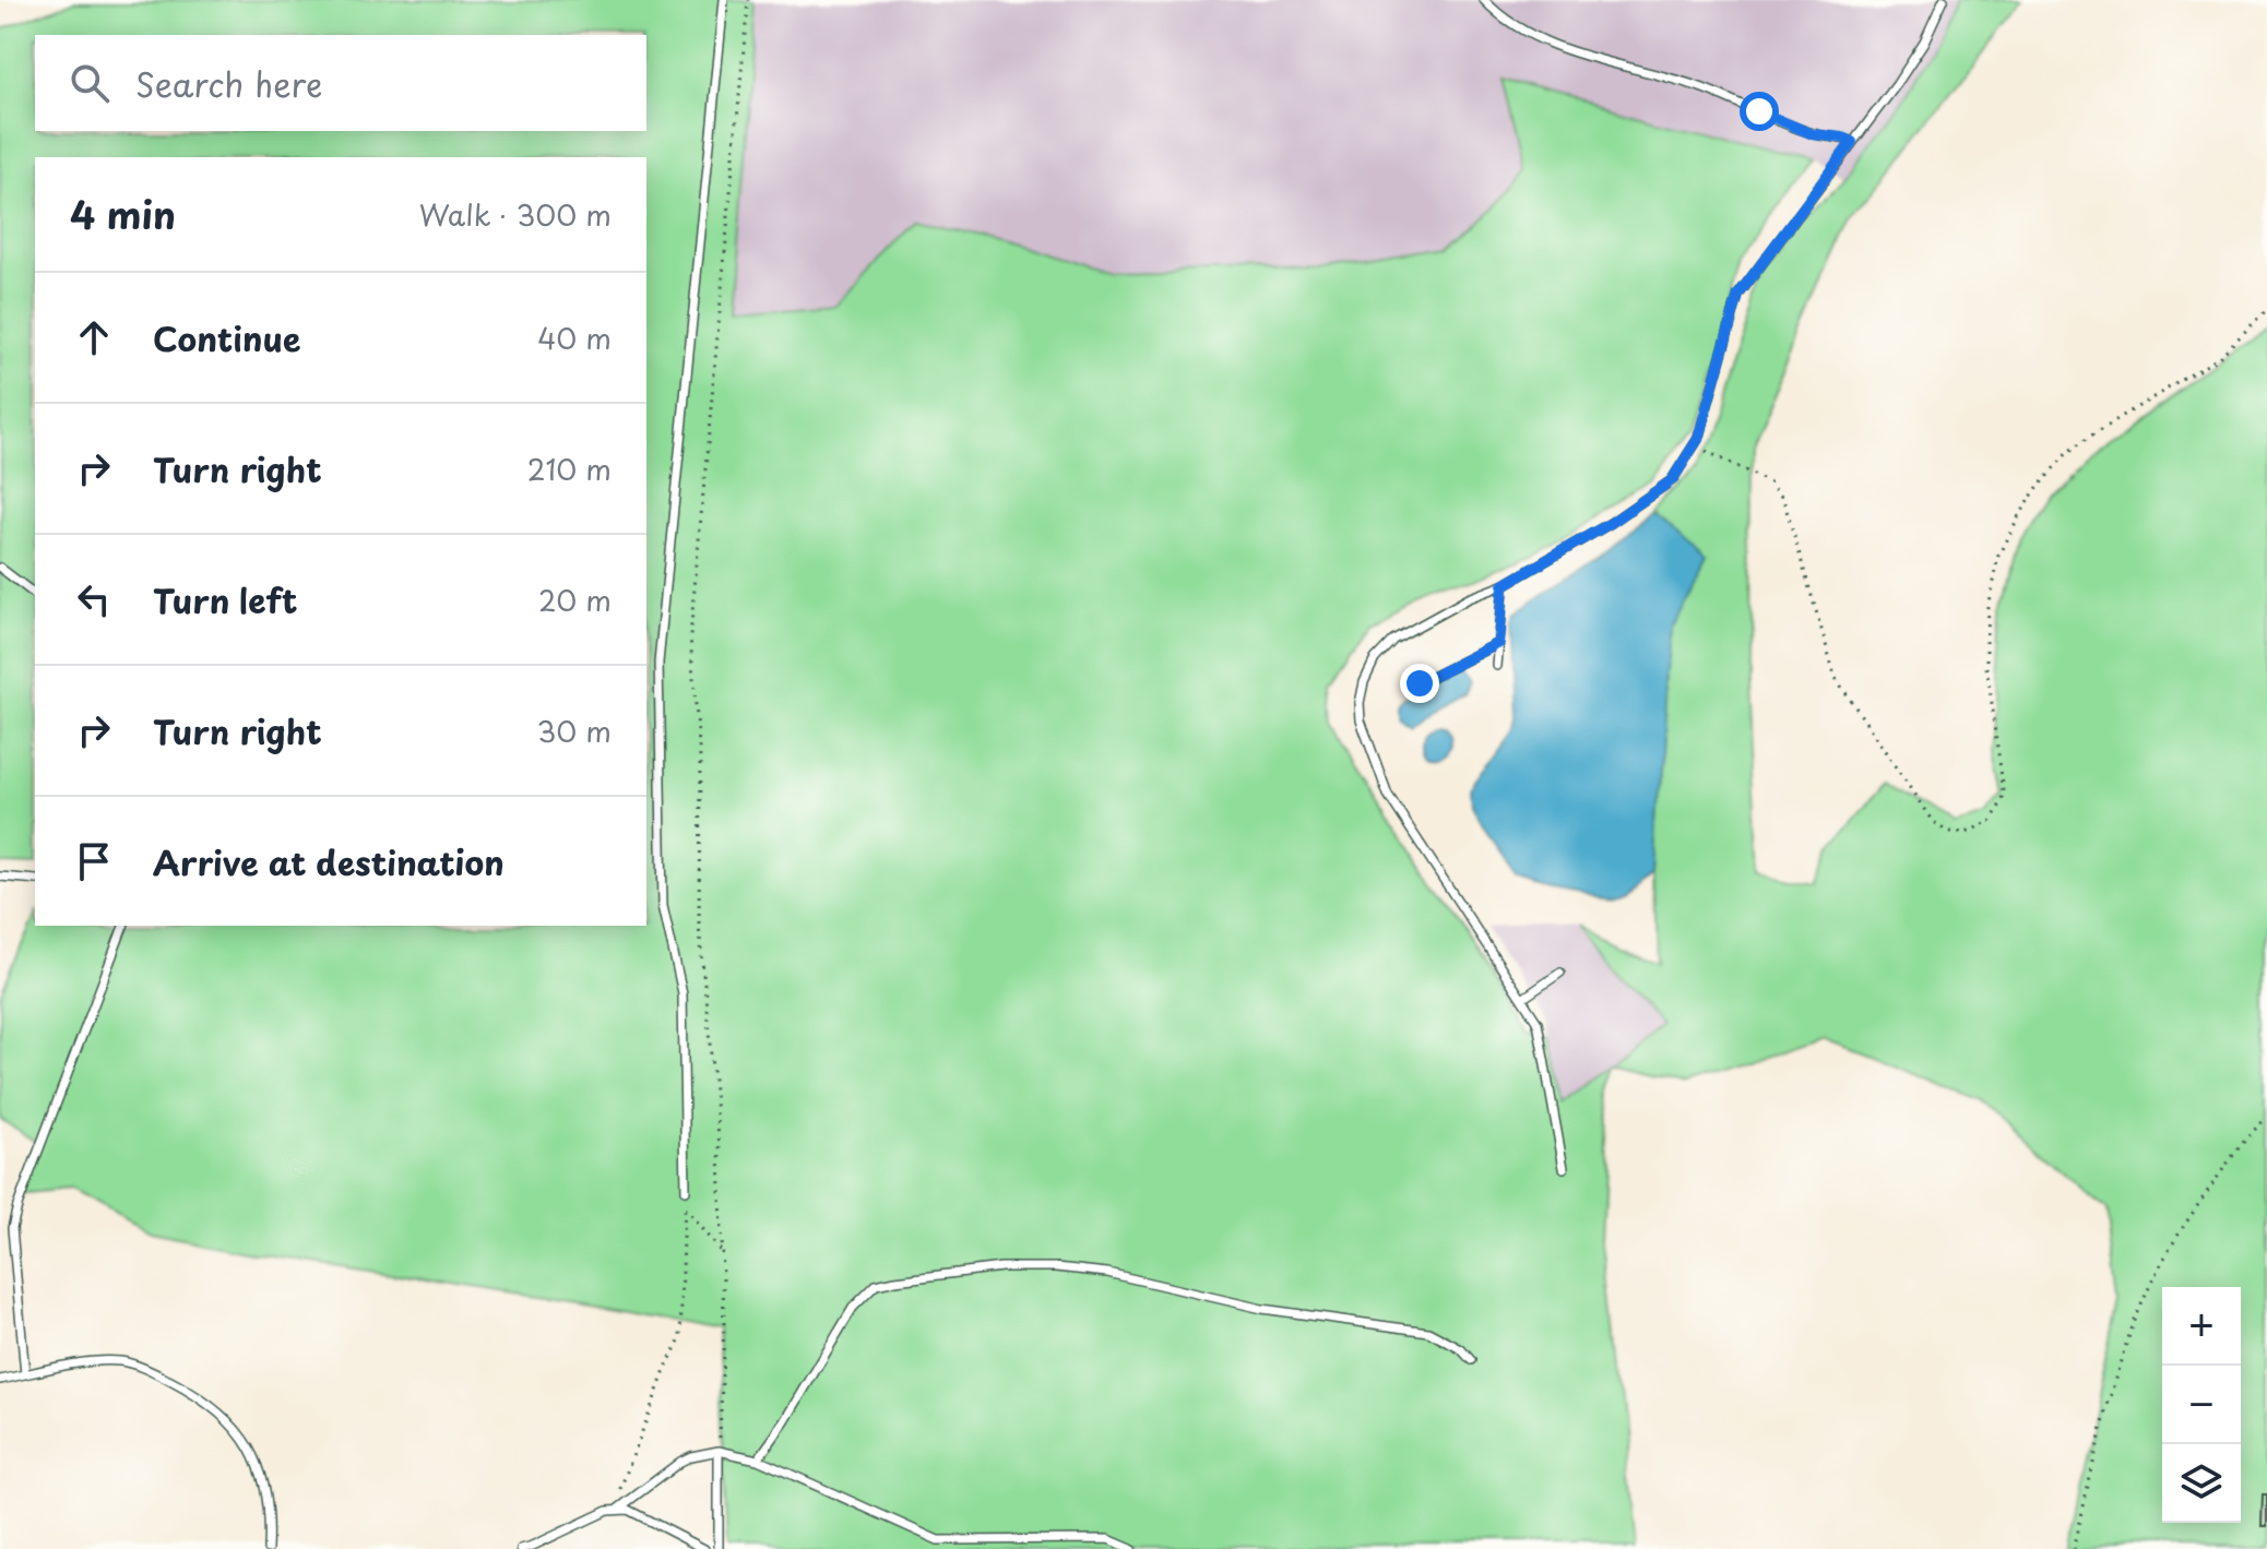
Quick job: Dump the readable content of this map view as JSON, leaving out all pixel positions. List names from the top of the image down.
{
  "page": {
    "search": "Search here",
    "heading": ["4 min", "Walk · 300 m"],
    "list": [
      ["Continue", "40 m"],
      ["Turn right", "210 m"],
      ["Turn left", "20 m"],
      ["Turn right", "30 m"],
      "Arrive at destination"
    ],
    "map_buttons": ["+", "−"]
  }
}
